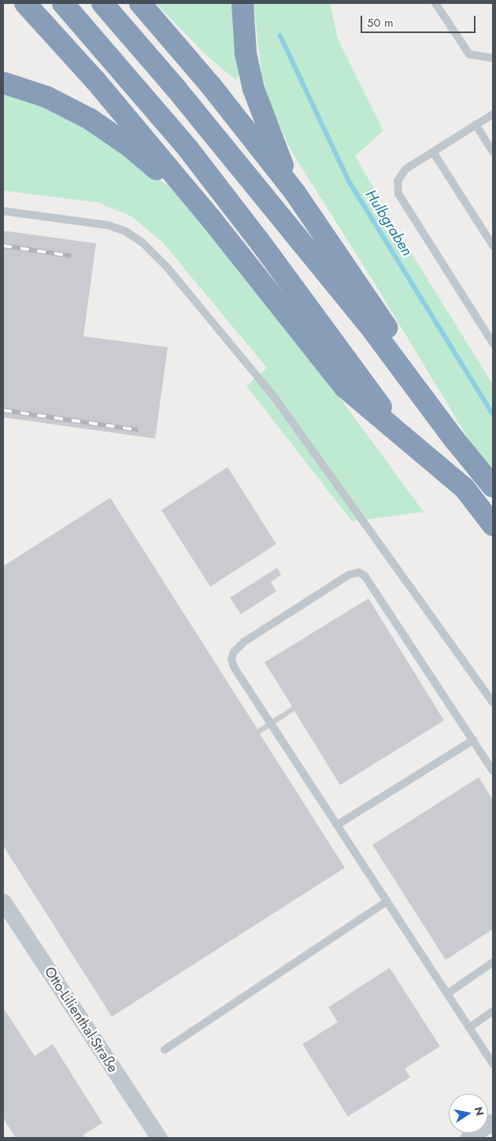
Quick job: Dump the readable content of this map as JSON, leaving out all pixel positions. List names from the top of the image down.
{
  "streets": {
    "street": ["Otto-Lilienthal-Straße"]
  },
  "water": ["Hulbgraben"],
  "scale_bar": "50 m",
  "north": "right"
}
